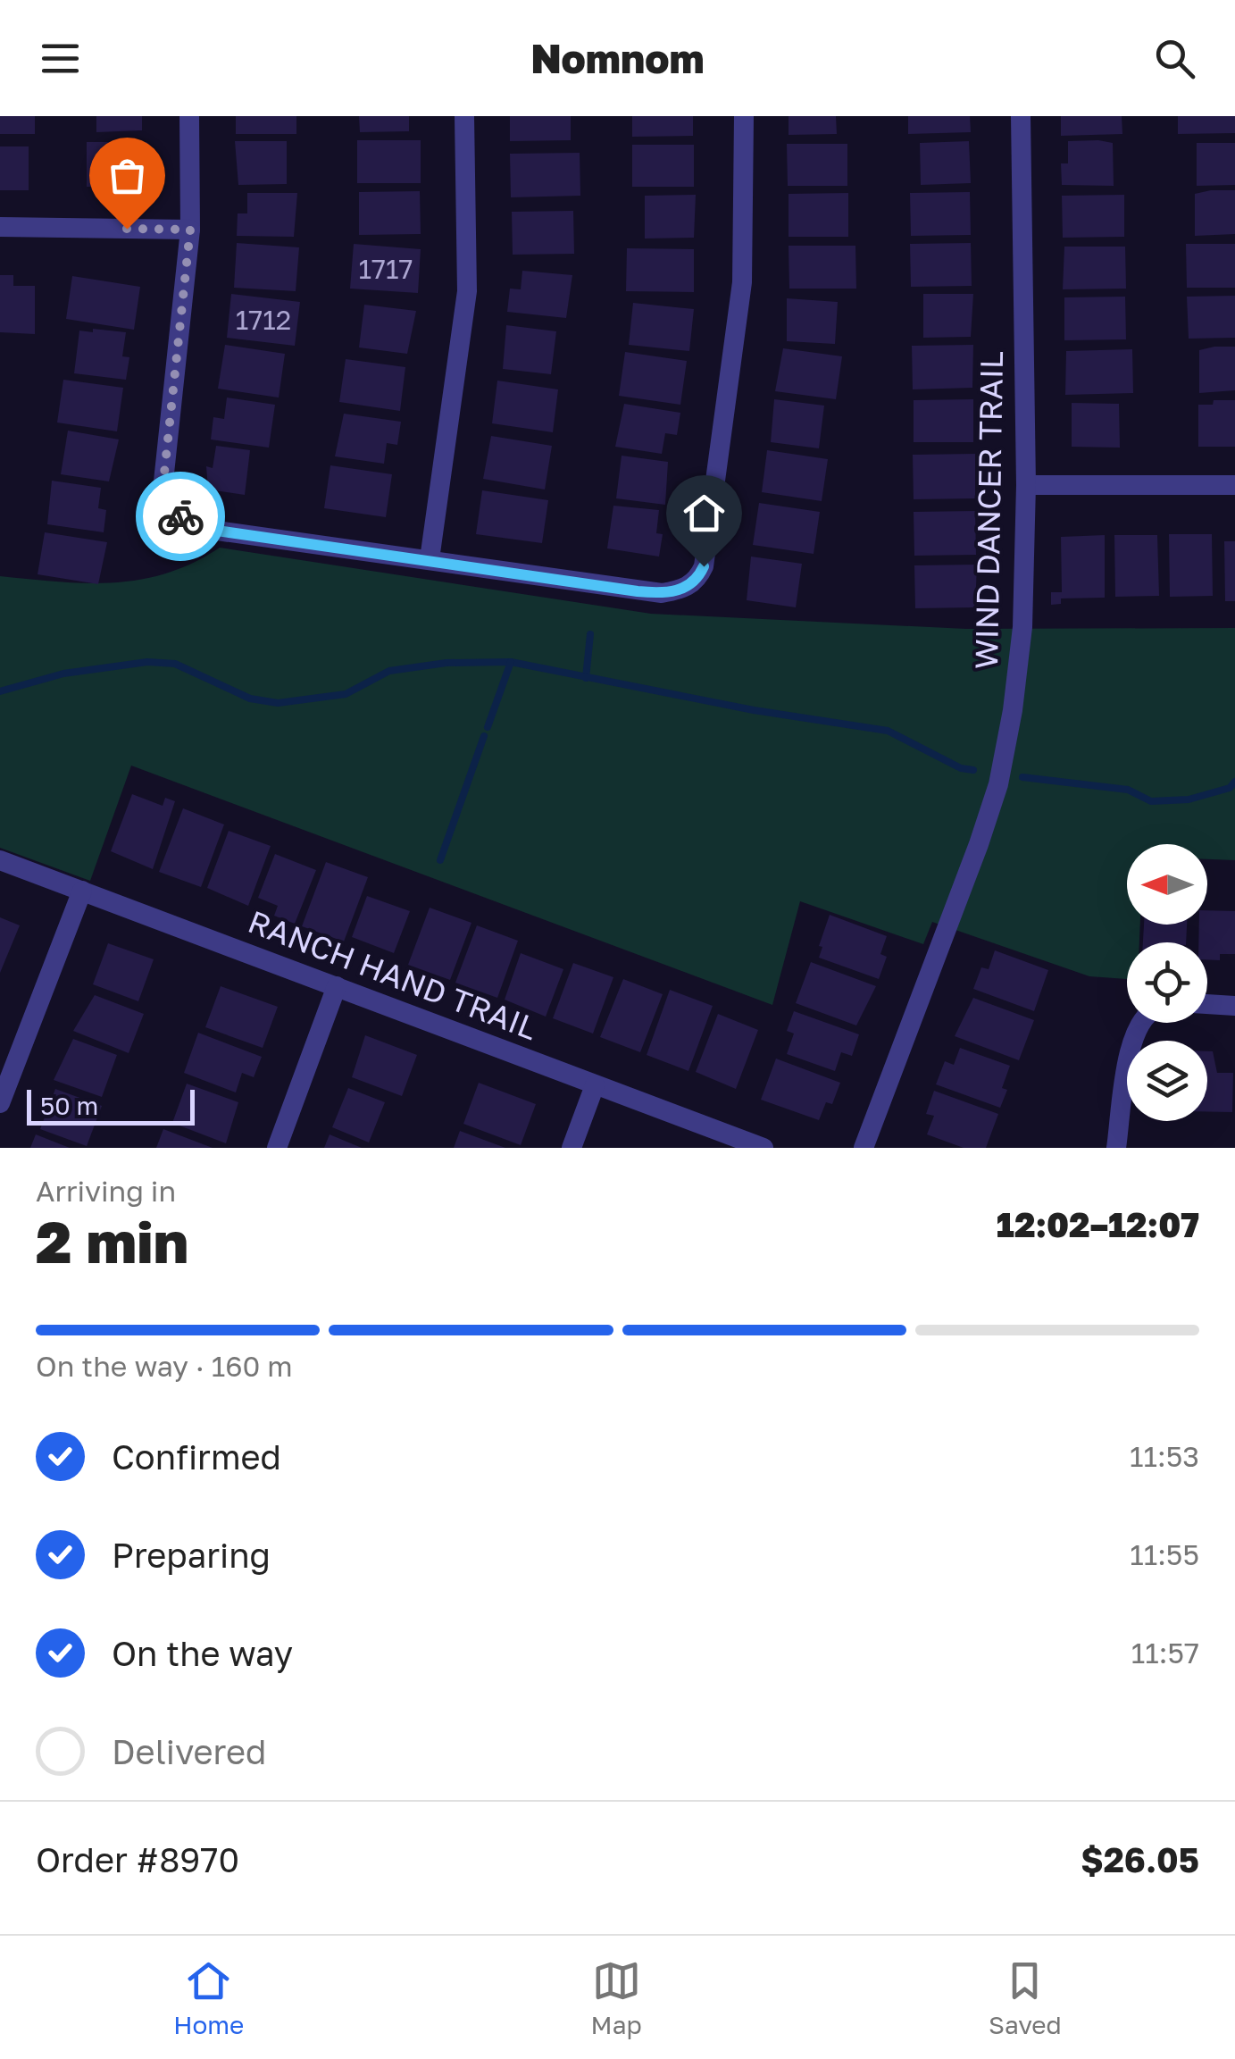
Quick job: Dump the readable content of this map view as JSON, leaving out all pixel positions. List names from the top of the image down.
{
  "streets": {
    "street": ["WIND DANCER TRAIL", "RANCH HAND TRAIL"]
  },
  "house_numbers": ["1717", "1712"],
  "scale_bar": "50 m",
  "north": "left",
  "page": {
    "header": "Nomnom",
    "scale": "50 m",
    "heading": ["2 min", "Arriving in", "12:02–12:07"],
    "panel": ["Order #8970", "$26.05"],
    "bar": "On the way · 160 m",
    "list": [
      ["Confirmed", "11:53"],
      ["Preparing", "11:55"],
      ["On the way", "11:57"],
      "Delivered"
    ],
    "tabs": ["Home", "Map", "Saved"]
  }
}
